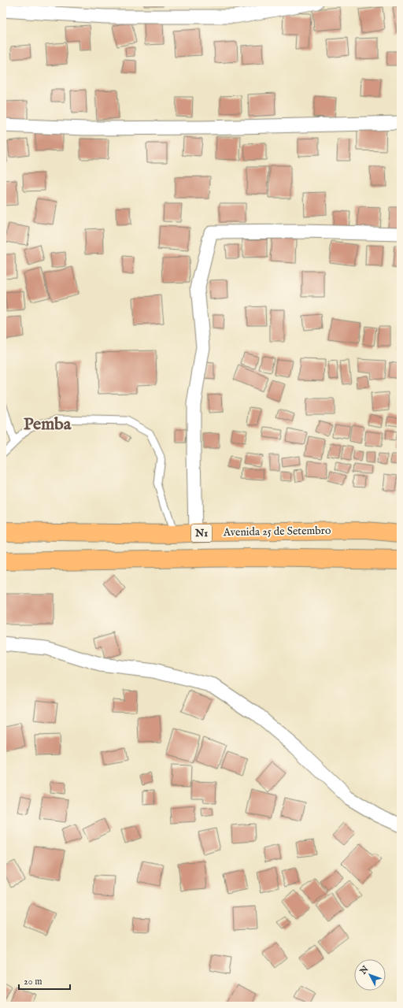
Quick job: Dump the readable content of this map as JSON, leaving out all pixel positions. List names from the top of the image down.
{
  "streets": {
    "highway": ["Avenida 25 de Setembro", "N1"]
  },
  "districts": ["Pemba"],
  "scale_bar": "20 m",
  "north": "top left"
}
